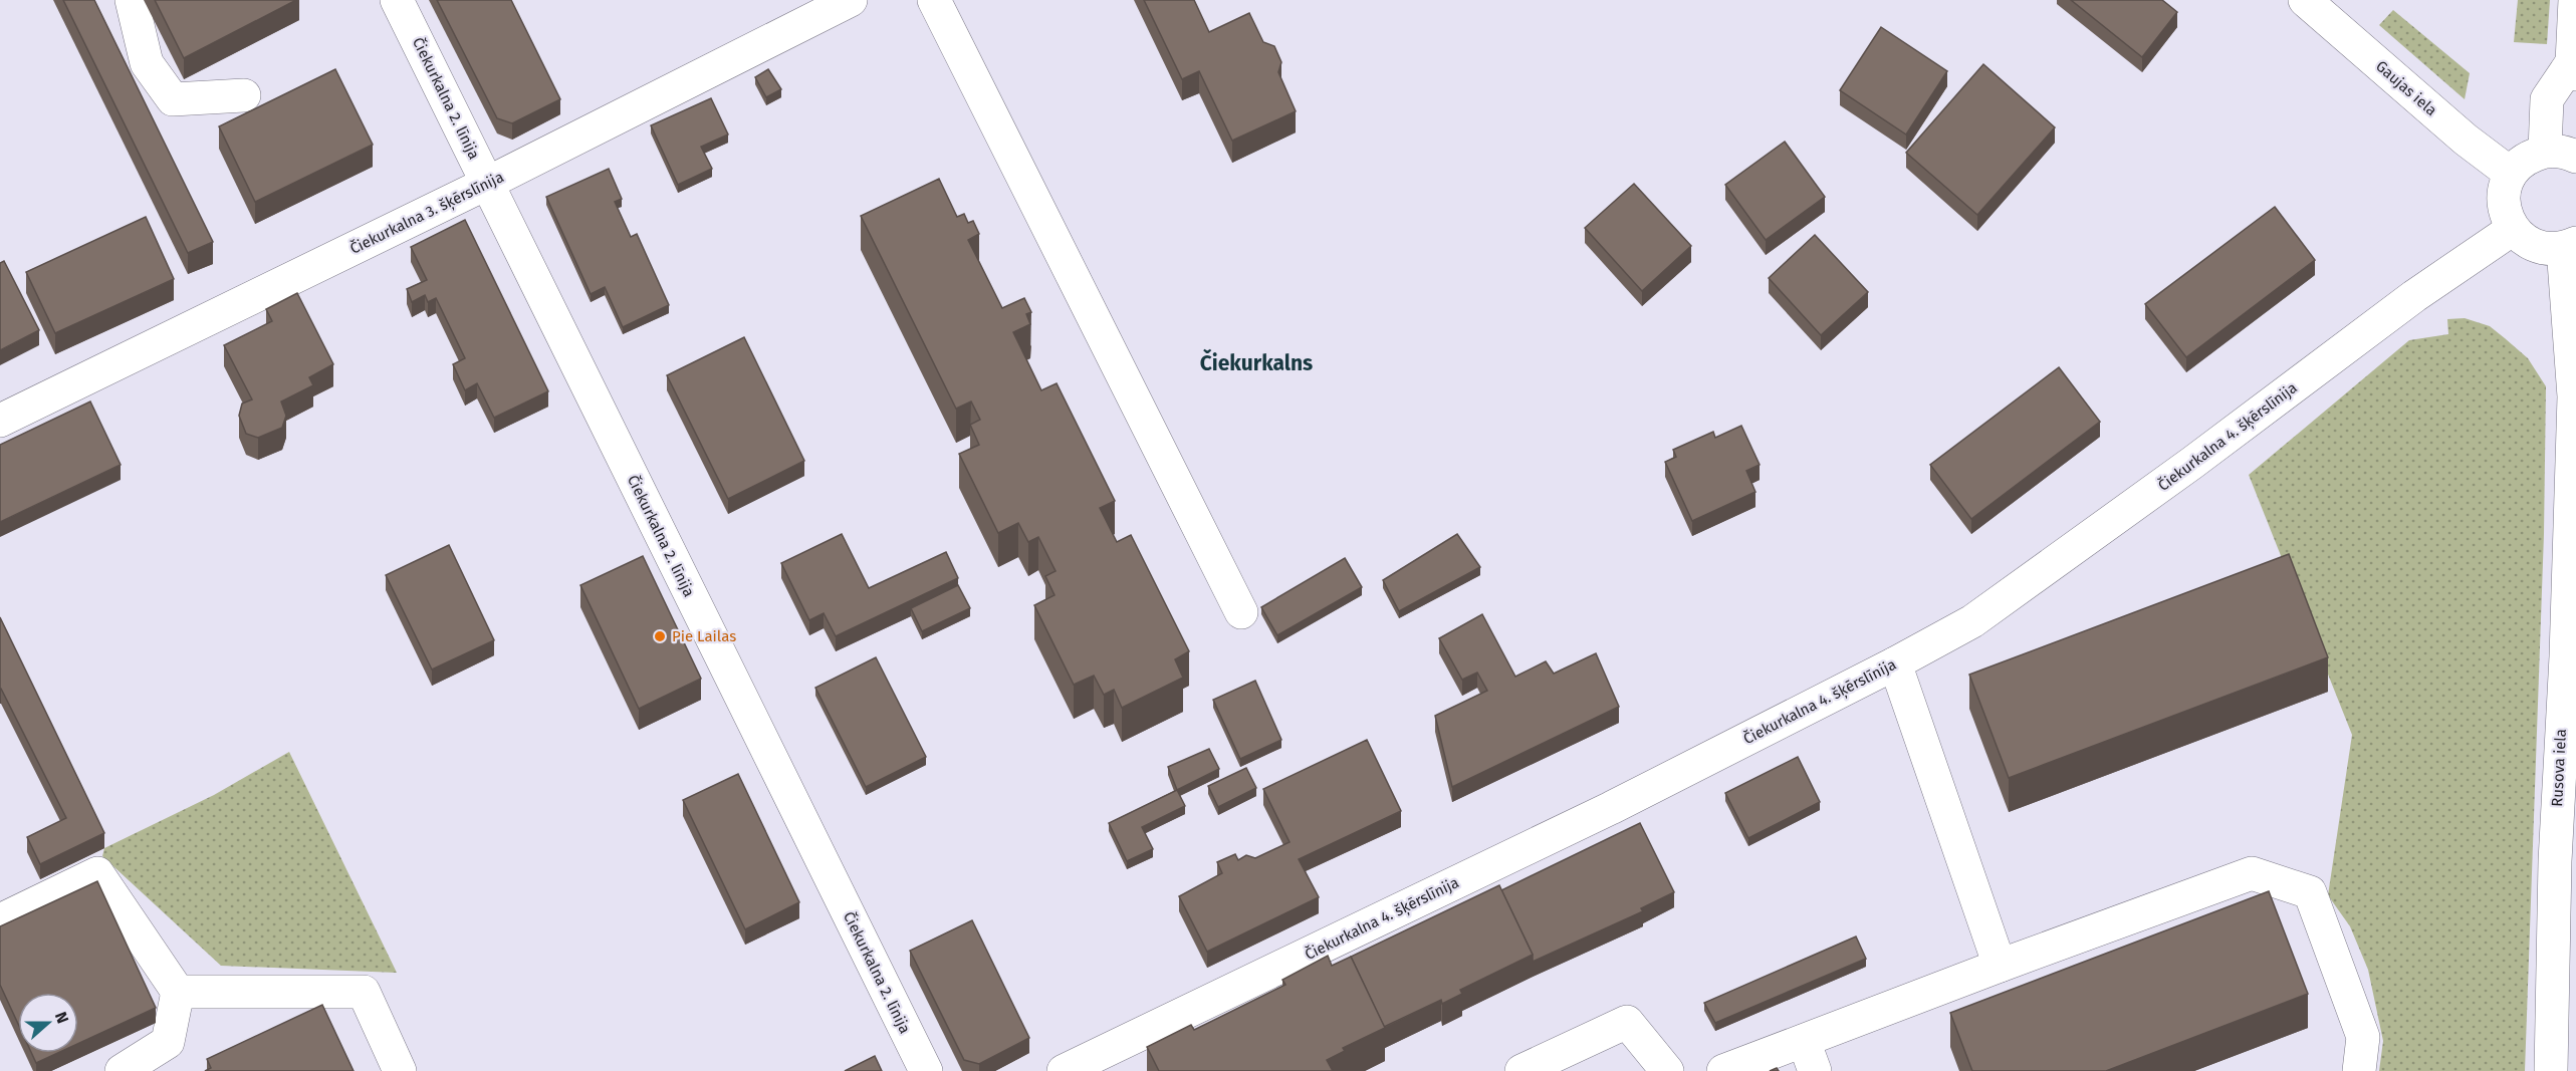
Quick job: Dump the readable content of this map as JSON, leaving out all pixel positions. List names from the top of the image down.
{
  "streets": {
    "street": [
      "Gaujas iela",
      "Čiekurkalna 2. līnija",
      "Čiekurkalna 3. šķērslīnija",
      "Čiekurkalna 4. šķērslīnija",
      "Rusova iela"
    ]
  },
  "crossings": [
    ["Čiekurkalna 2. līnija", "Čiekurkalna 3. šķērslīnija"]
  ],
  "districts": ["Čiekurkalns"],
  "places": ["Pie Lailas"],
  "north": "right"
}
